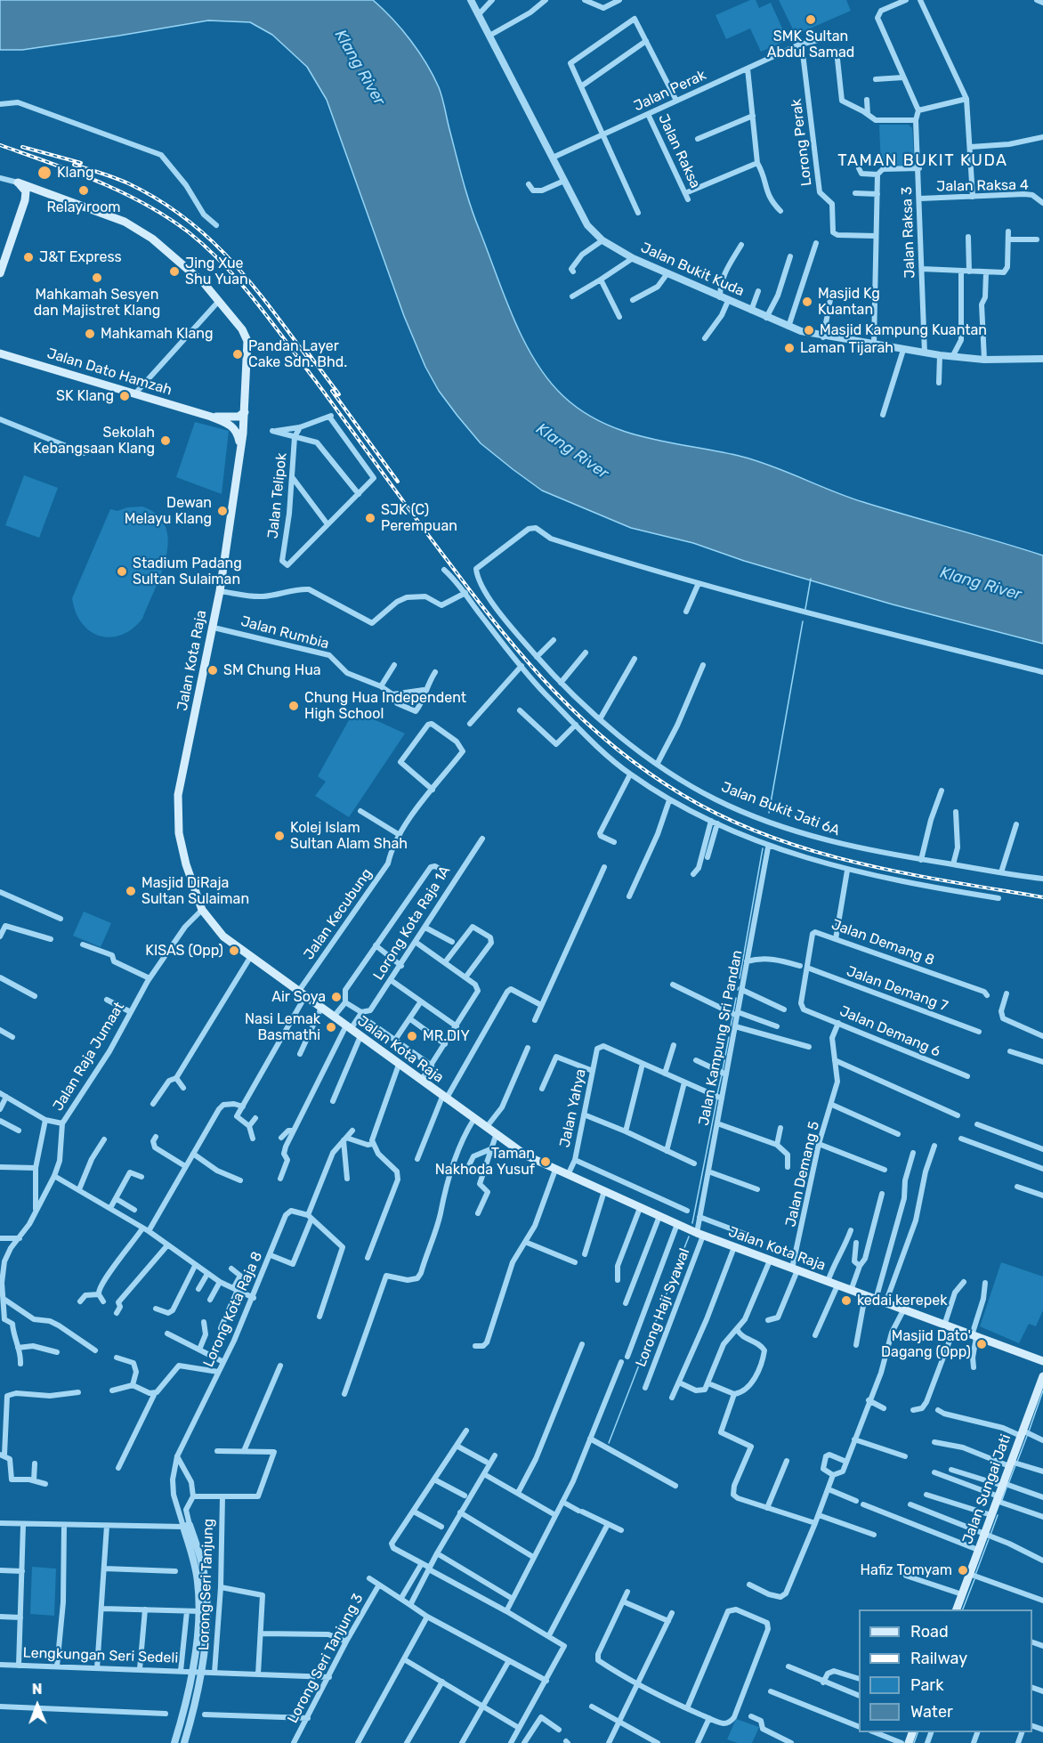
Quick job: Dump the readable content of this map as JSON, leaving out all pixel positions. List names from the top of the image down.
{
  "streets": {
    "main road": ["Jalan Dato Hamzah", "Jalan Kota Raja", "Jalan Sungai Jati"],
    "street": [
      "Jalan Perak",
      "Lorong Perak",
      "Jalan Raksa",
      "Jalan Raksa 4",
      "Jalan Raksa 3",
      "Jalan Bukit Kuda",
      "Jalan Telipok",
      "Jalan Rumbia",
      "Jalan Bukit Jati 6A",
      "Jalan Kecubung",
      "Lorong Kota Raja 1A",
      "Jalan Demang 8",
      "Jalan Demang 7",
      "Jalan Demang 6",
      "Jalan Kampung Sri Pandan",
      "Jalan Raja Jumaat",
      "Jalan Yahya",
      "Jalan Demang 5",
      "Lorong Haji Syawal",
      "Lorong Kota Raja 8",
      "Lorong Seri Tanjung",
      "Lengkungan Seri Sedeli",
      "Lorong Seri Tanjung 3"
    ]
  },
  "crossings": [
    ["Jalan Perak", "Lorong Perak"],
    ["Jalan Perak", "Jalan Raksa"],
    ["Jalan Perak", "Jalan Bukit Kuda"],
    ["Jalan Raksa 4", "Jalan Raksa 3"],
    ["Jalan Raksa 3", "Jalan Bukit Kuda"],
    ["Jalan Rumbia", "Jalan Kota Raja"],
    ["Jalan Kota Raja", "Jalan Kecubung"],
    ["Jalan Kota Raja", "Lorong Kota Raja 1A"],
    ["Jalan Kota Raja", "Jalan Kampung Sri Pandan"],
    ["Jalan Kota Raja", "Jalan Raja Jumaat"],
    ["Jalan Kota Raja", "Jalan Yahya"],
    ["Jalan Kota Raja", "Jalan Demang 5"],
    ["Jalan Kota Raja", "Lorong Haji Syawal"],
    ["Jalan Demang 8", "Jalan Demang 7"],
    ["Jalan Demang 8", "Jalan Demang 6"],
    ["Jalan Demang 6", "Jalan Demang 5"],
    ["Jalan Kampung Sri Pandan", "Lorong Haji Syawal"],
    ["Lorong Seri Tanjung", "Lengkungan Seri Sedeli"],
    ["Lengkungan Seri Sedeli", "Lorong Seri Tanjung 3"]
  ],
  "districts": ["TAMAN BUKIT KUDA"],
  "water": ["Klang River"],
  "places": [
    "SMK Sultan Abdul Samad",
    "Klang",
    "Relay room",
    "J&T Express",
    "Jing Xue Shu Yuan",
    "Mahkamah Sesyen dan Majistret Klang",
    "Masjid Kg Kuantan",
    "Masjid Kampung Kuantan",
    "Mahkamah Klang",
    "Laman Tijarah",
    "Pandan Layer Cake Sdn. Bhd.",
    "SK Klang",
    "Sekolah Kebangsaan Klang",
    "Dewan Melayu Klang",
    "SJK (C) Perempuan",
    "Stadium Padang Sultan Sulaiman",
    "SM Chung Hua",
    "Chung Hua Independent High School",
    "Kolej Islam Sultan Alam Shah",
    "Masjid DiRaja Sultan Sulaiman",
    "KISAS (Opp)",
    "Air Soya",
    "Nasi Lemak Basmathi",
    "MR.DIY",
    "Taman Nakhoda Yusuf",
    "kedai kerepek",
    "Masjid Dato' Dagang (Opp)",
    "Hafiz Tomyam"
  ],
  "legend": [
    "Road",
    "Railway",
    "Park",
    "Water"
  ],
  "north": "top"
}
